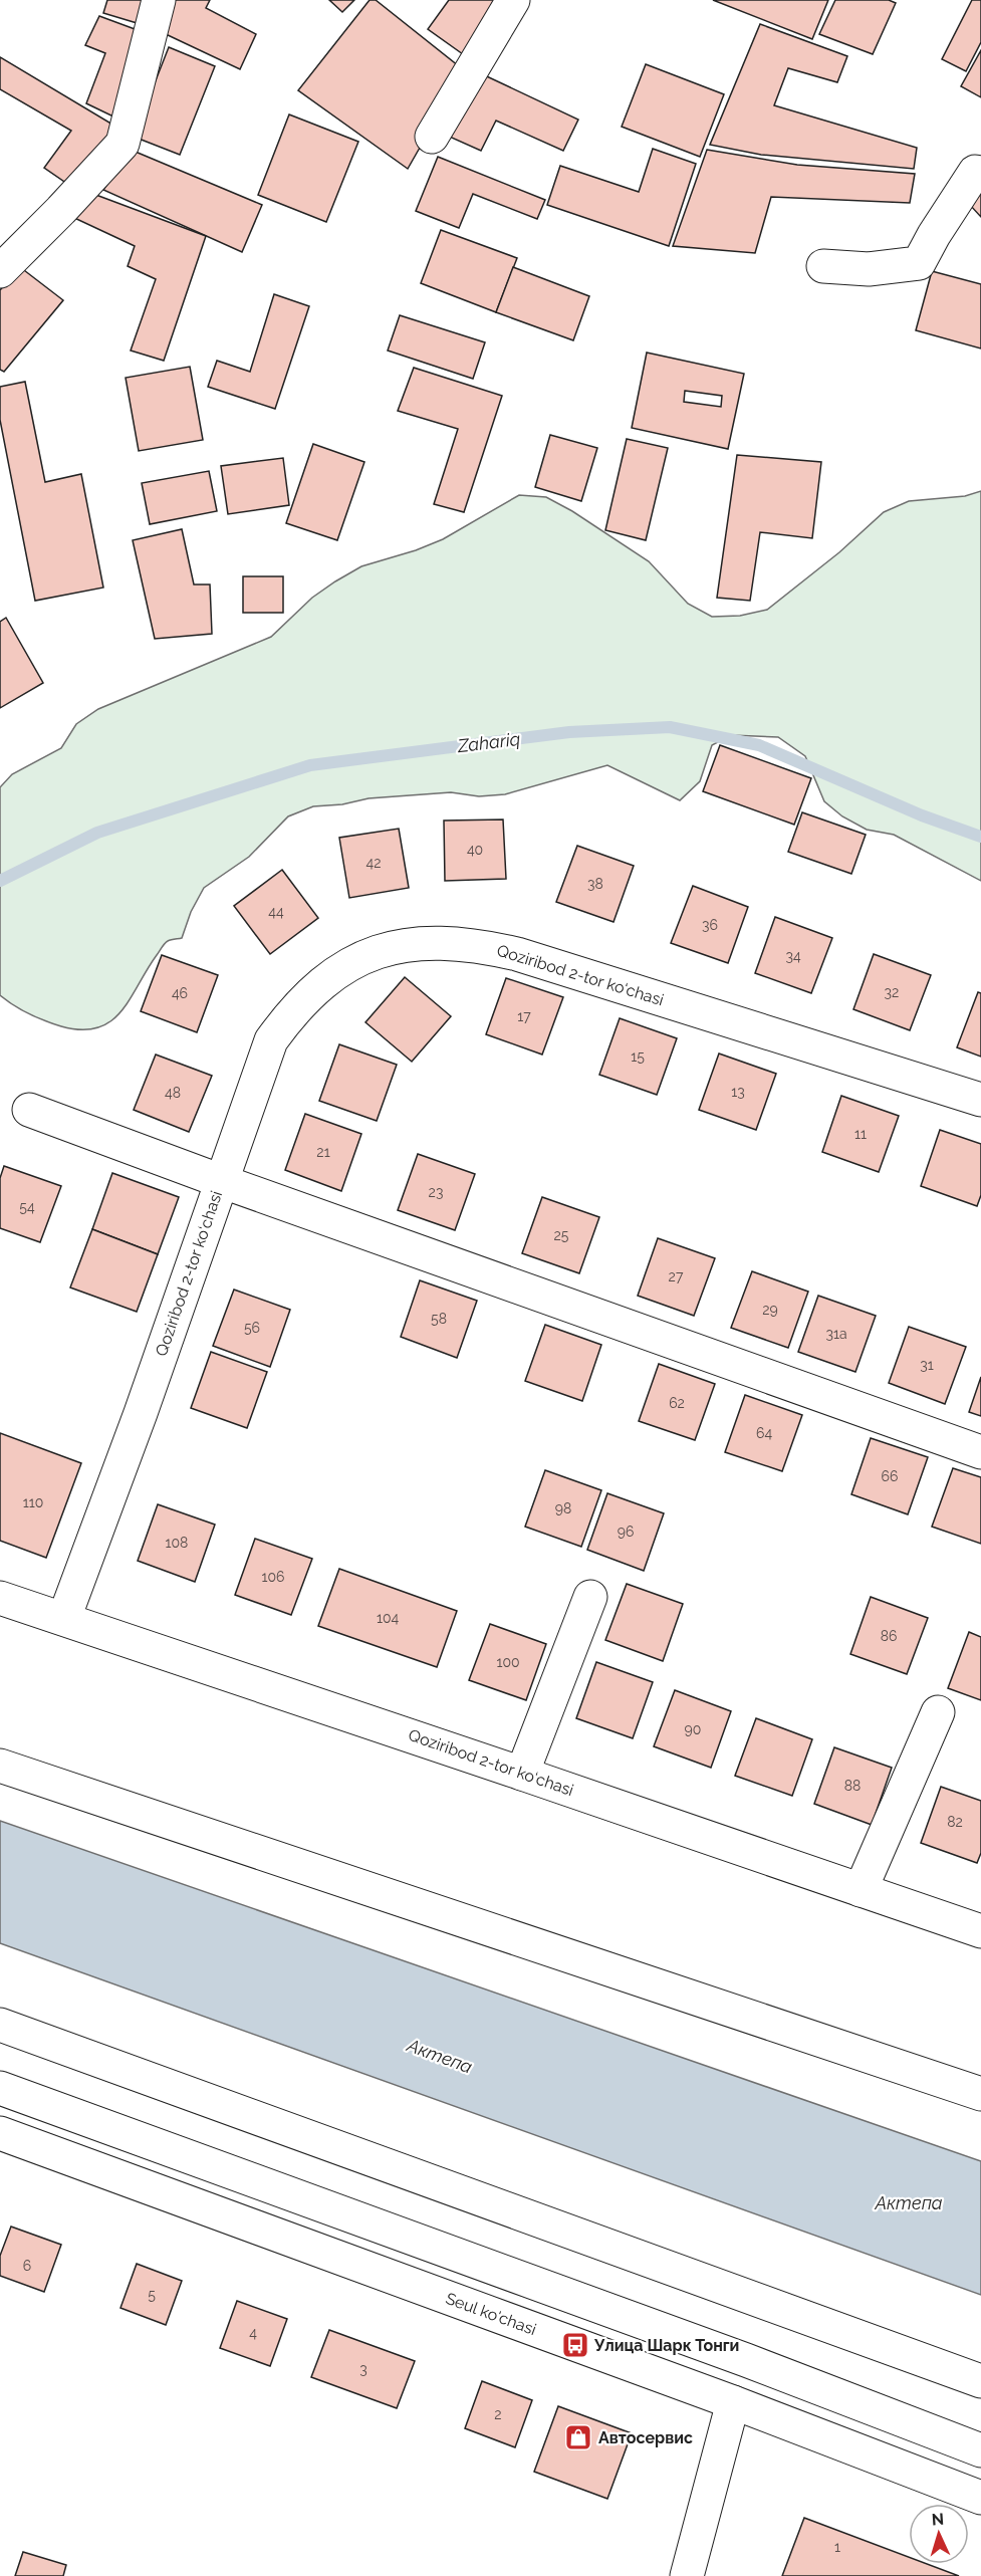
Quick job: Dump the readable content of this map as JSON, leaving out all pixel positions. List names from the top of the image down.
{
  "streets": {
    "street": ["Qoziribod 2-tor ko‘chasi", "Seul ko'chasi"]
  },
  "water": ["Zahariq", "Актепа"],
  "places": {
    "bus stop": ["Улица Шарк Тонги"],
    "shop": ["Автосервис"]
  },
  "house_numbers": [
    "40",
    "42",
    "38",
    "44",
    "36",
    "34",
    "32",
    "46",
    "17",
    "15",
    "13",
    "48",
    "11",
    "21",
    "23",
    "54",
    "25",
    "27",
    "29",
    "58",
    "56",
    "31а",
    "31",
    "62",
    "64",
    "66",
    "110",
    "98",
    "96",
    "108",
    "106",
    "104",
    "86",
    "100",
    "90",
    "88",
    "82",
    "6",
    "5",
    "4",
    "3",
    "2",
    "1"
  ],
  "north": "top"
}
